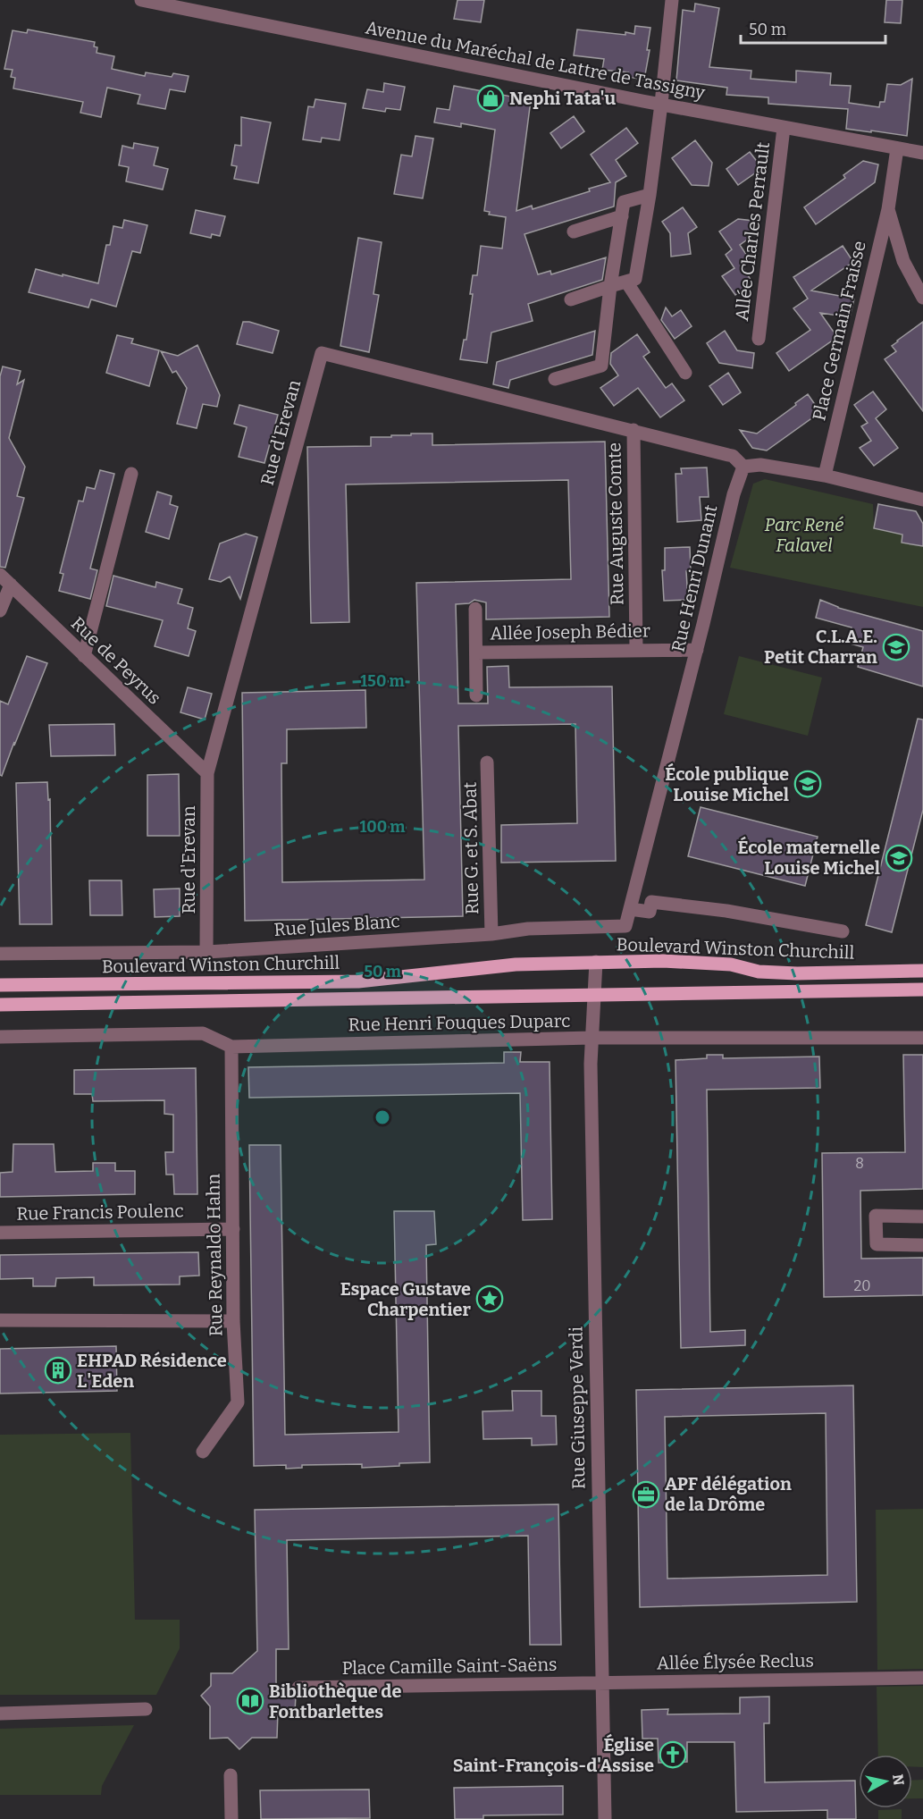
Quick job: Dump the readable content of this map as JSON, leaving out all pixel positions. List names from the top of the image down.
{
  "streets": {
    "main road": ["Boulevard Winston Churchill"],
    "street": [
      "Avenue du Maréchal de Lattre de Tassigny",
      "Allée Charles Perrault",
      "Place Germain Fraisse",
      "Rue d'Erevan",
      "Rue Auguste Comte",
      "Rue Henri Dunant",
      "Allée Joseph Bédier",
      "Rue de Peyrus",
      "Rue G. et S. Abat",
      "Rue Jules Blanc",
      "Rue Henri Fouques Duparc",
      "Rue Francis Poulenc",
      "Rue Reynaldo Hahn",
      "Rue Giuseppe Verdi",
      "Allée Élysée Reclus",
      "Place Camille Saint-Saëns"
    ]
  },
  "crossings": [
    ["Avenue du Maréchal de Lattre de Tassigny", "Allée Charles Perrault"],
    ["Avenue du Maréchal de Lattre de Tassigny", "Place Germain Fraisse"],
    ["Rue d'Erevan", "Rue Auguste Comte"],
    ["Rue d'Erevan", "Rue Henri Dunant"],
    ["Rue d'Erevan", "Rue de Peyrus"],
    ["Rue d'Erevan", "Rue Jules Blanc"],
    ["Rue Auguste Comte", "Allée Joseph Bédier"],
    ["Rue Henri Dunant", "Allée Joseph Bédier"],
    ["Rue Henri Dunant", "Rue Jules Blanc"],
    ["Rue G. et S. Abat", "Rue Jules Blanc"],
    ["Boulevard Winston Churchill", "Rue Giuseppe Verdi"],
    ["Rue Henri Fouques Duparc", "Rue Reynaldo Hahn"],
    ["Rue Henri Fouques Duparc", "Rue Giuseppe Verdi"],
    ["Rue Francis Poulenc", "Rue Reynaldo Hahn"],
    ["Rue Giuseppe Verdi", "Allée Élysée Reclus"],
    ["Rue Giuseppe Verdi", "Place Camille Saint-Saëns"],
    ["Allée Élysée Reclus", "Place Camille Saint-Saëns"]
  ],
  "parks": ["Parc René Falavel"],
  "places": {
    "shop": ["Nephi Tata'u"],
    "school or university": ["C.L.A.E. Petit Charran", "École publique Louise Michel", "École maternelle Louise Michel"],
    "place": ["Espace Gustave Charpentier"],
    "building": ["EHPAD Résidence L'Eden"],
    "office": ["APF délégation de la Drôme"],
    "library": ["Bibliothèque de Fontbarlettes"],
    "church": ["Église Saint-François-d'Assise"]
  },
  "house_numbers": ["8", "20"],
  "scale_bar": "50 m",
  "north": "right",
  "rings": ["150 m", "100 m", "50 m"]
}
